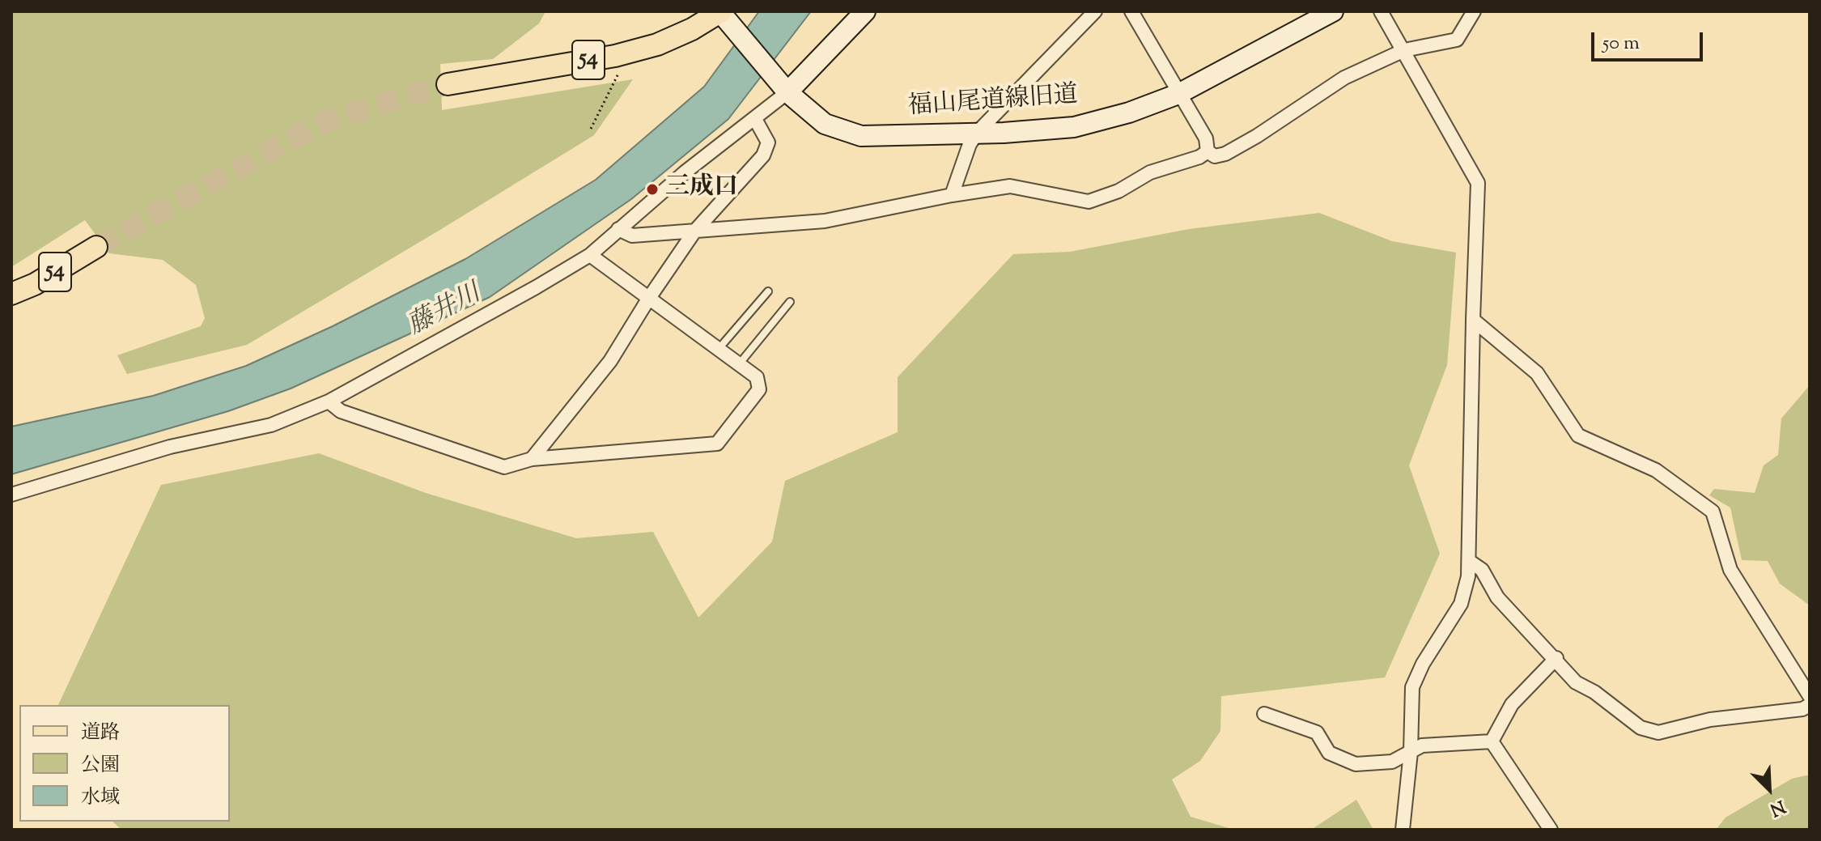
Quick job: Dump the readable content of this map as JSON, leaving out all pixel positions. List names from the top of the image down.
{
  "streets": {
    "main road": ["54"],
    "street": ["福山尾道線旧道"]
  },
  "crossings": [
    ["54", "福山尾道線旧道"]
  ],
  "water": ["藤井川"],
  "places": ["三成口"],
  "legend": ["道路", "公園", "水域"],
  "scale_bar": "50 m",
  "north": "bottom right"
}
